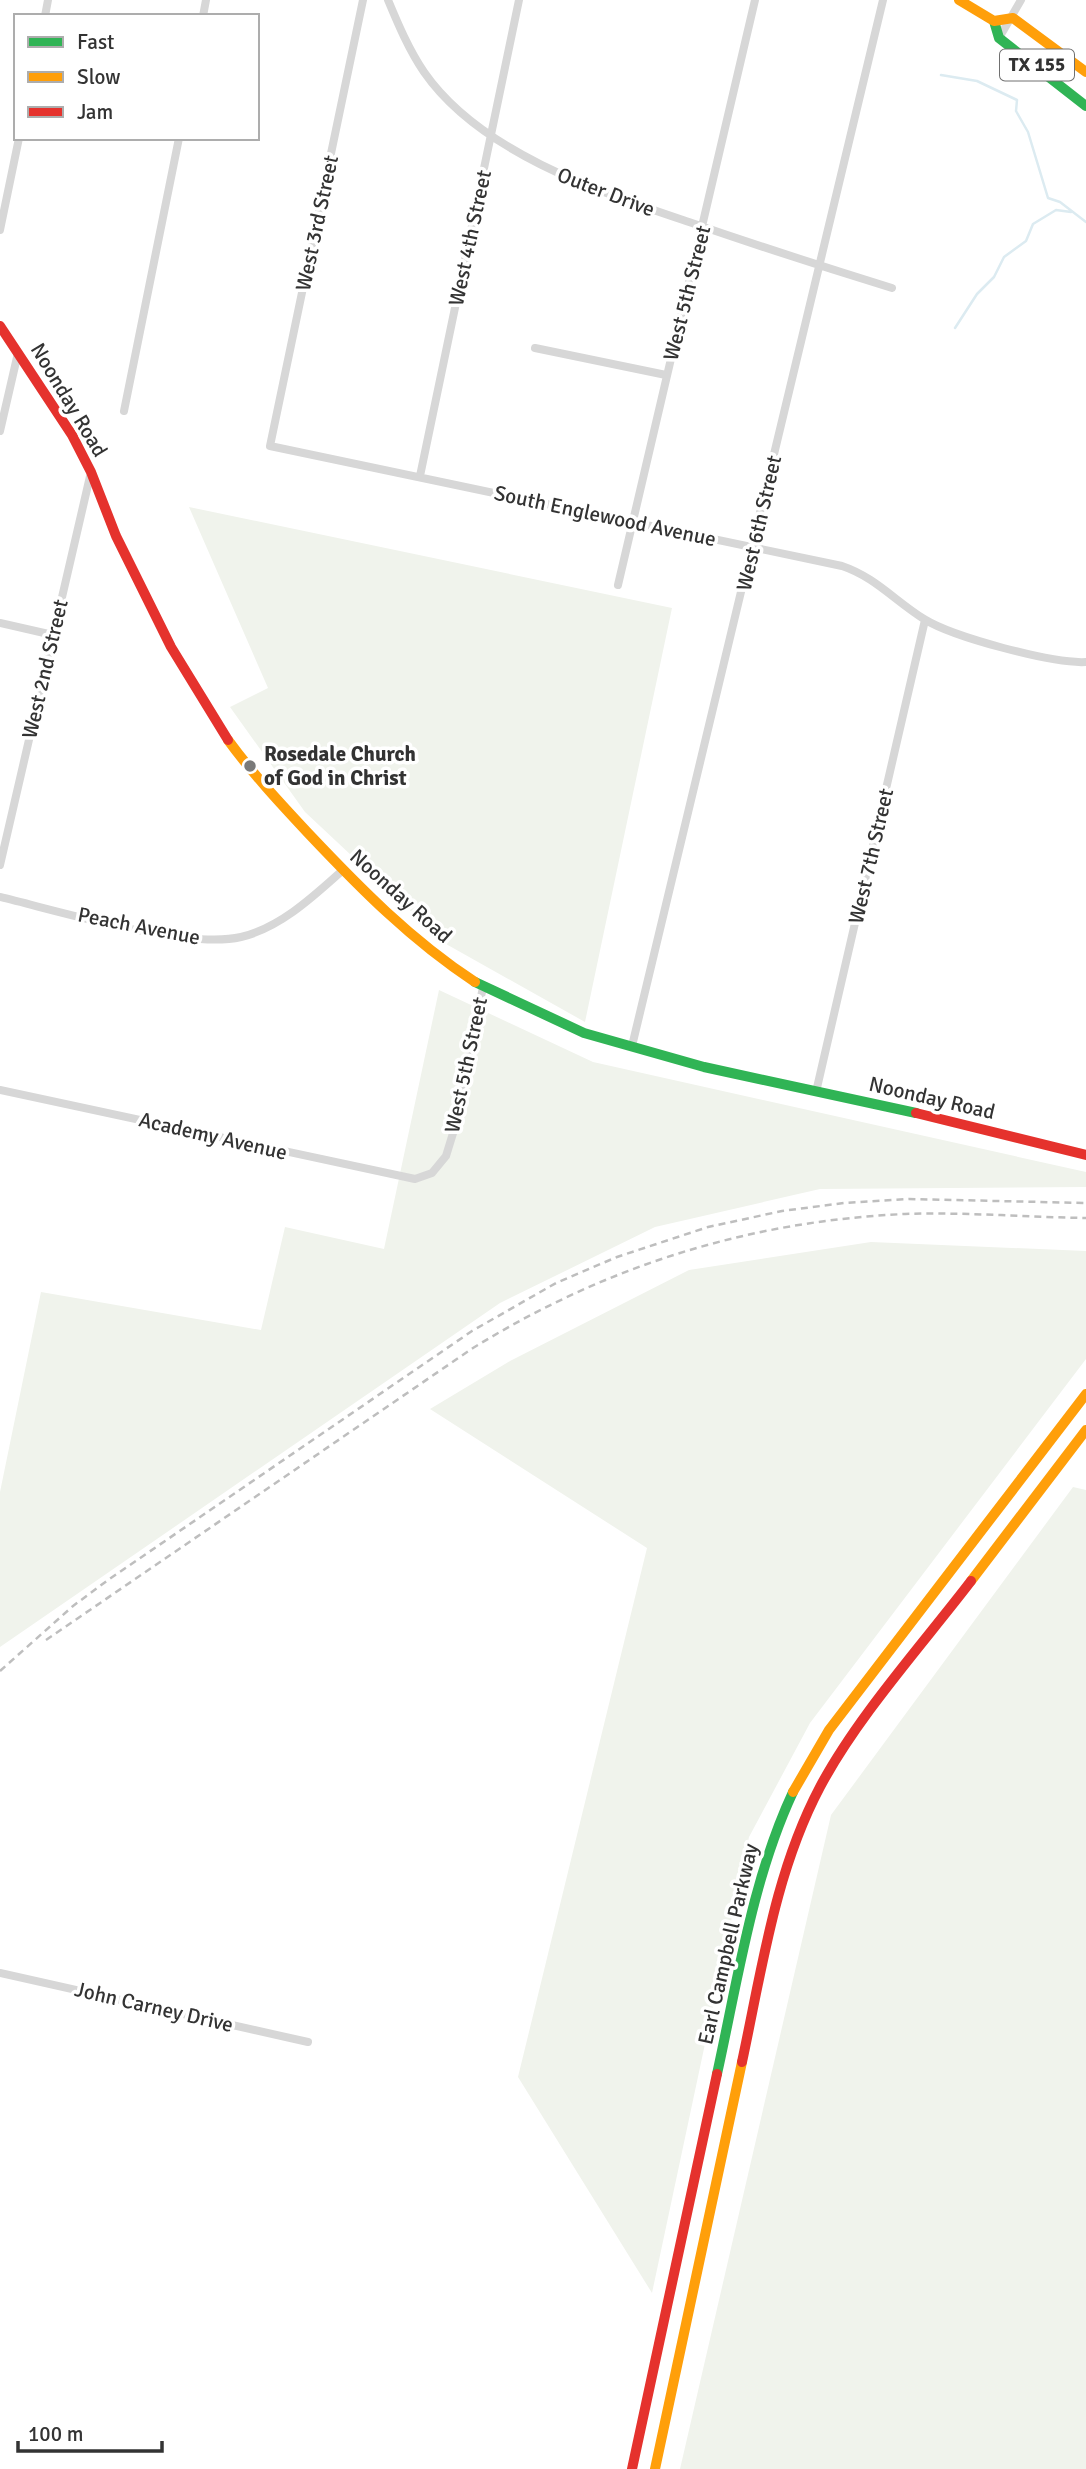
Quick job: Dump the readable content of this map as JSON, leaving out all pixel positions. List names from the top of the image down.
{
  "streets": {
    "main road": ["TX 155", "Noonday Road", "Earl Campbell Parkway"],
    "street": [
      "Outer Drive",
      "West 3rd Street",
      "West 4th Street",
      "West 5th Street",
      "South Englewood Avenue",
      "West 6th Street",
      "West 2nd Street",
      "West 7th Street",
      "Peach Avenue",
      "Academy Avenue",
      "John Carney Drive"
    ]
  },
  "crossings": [
    ["Outer Drive", "West 4th Street"],
    ["Outer Drive", "West 5th Street"],
    ["Outer Drive", "West 6th Street"],
    ["West 3rd Street", "South Englewood Avenue"],
    ["West 4th Street", "South Englewood Avenue"],
    ["West 5th Street", "Noonday Road"],
    ["West 5th Street", "South Englewood Avenue"],
    ["West 5th Street", "Academy Avenue"],
    ["Noonday Road", "West 6th Street"],
    ["Noonday Road", "West 2nd Street"],
    ["Noonday Road", "West 7th Street"],
    ["Noonday Road", "Peach Avenue"],
    ["South Englewood Avenue", "West 6th Street"],
    ["South Englewood Avenue", "West 7th Street"]
  ],
  "places": ["Rosedale Church of God in Christ"],
  "legend": ["Fast", "Slow", "Jam"],
  "scale_bar": "100 m"
}
